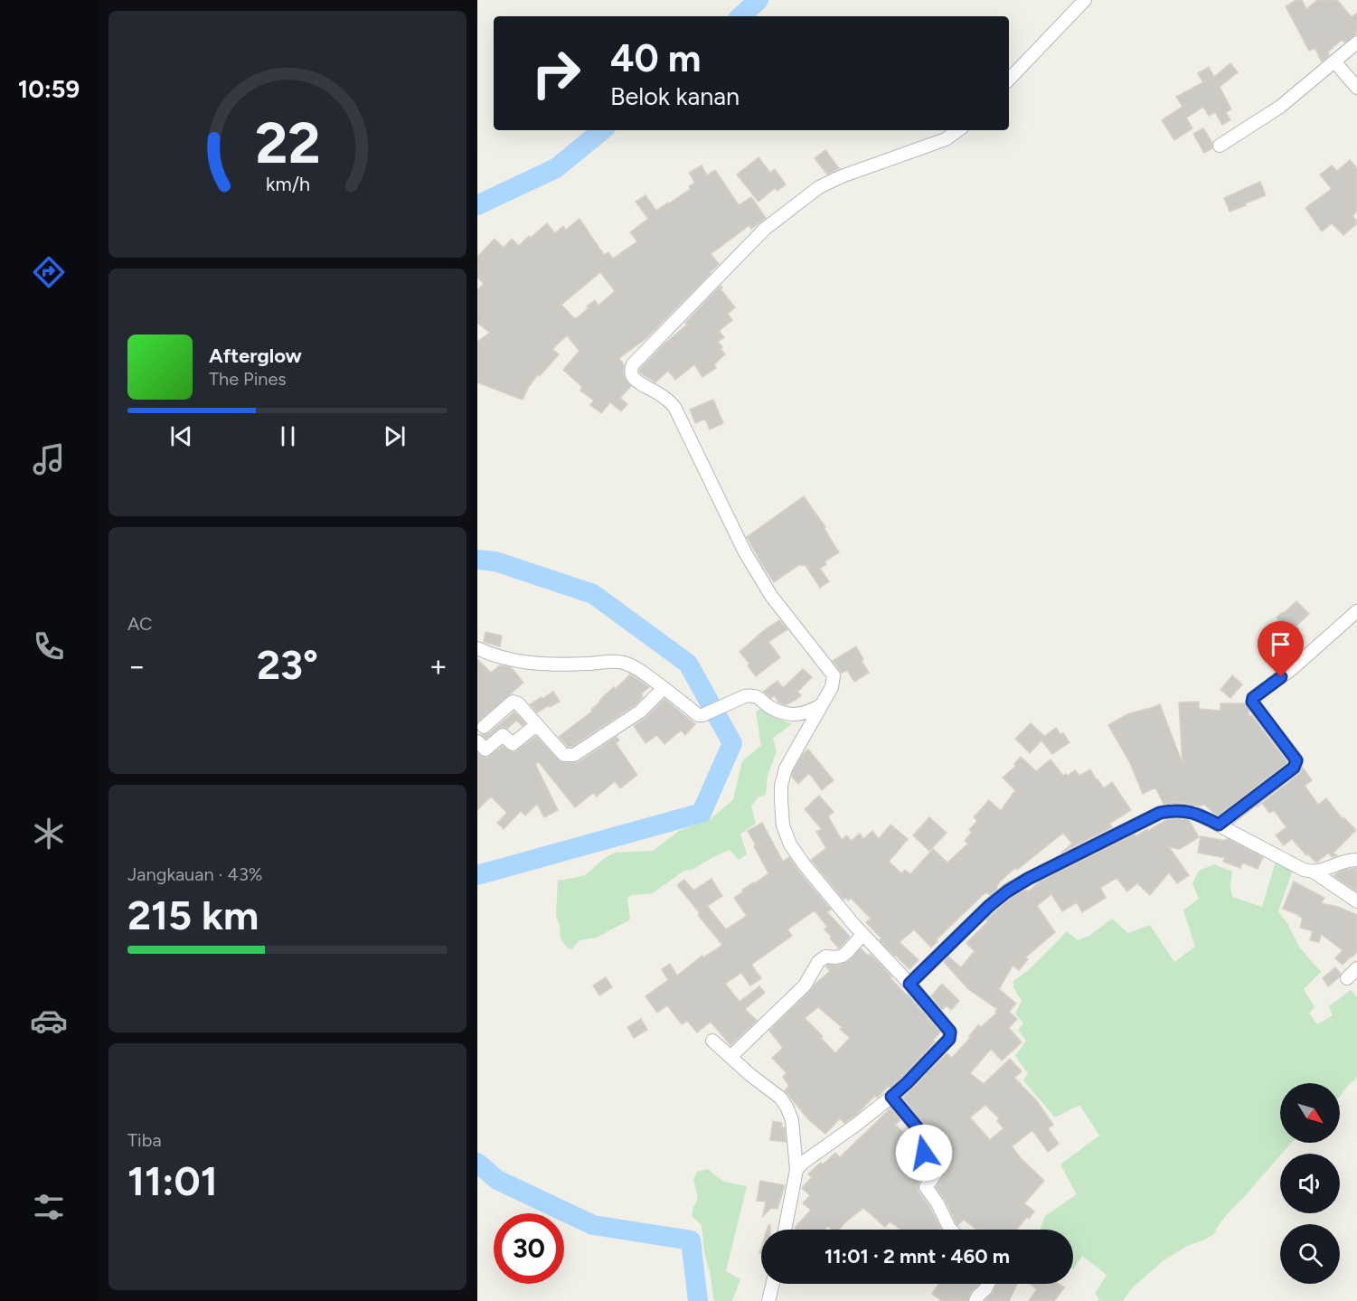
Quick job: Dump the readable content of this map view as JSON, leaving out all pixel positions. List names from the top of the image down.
{
  "north": "bottom right",
  "page": {
    "tabs": "10:59",
    "turn": ["40 m", "Belok kanan"],
    "song": ["Afterglow", "The Pines"],
    "tile": [
      "AC",
      ["Jangkauan · 43%", "215 km"],
      ["Tiba", "11:01"]
    ],
    "heat": ["−", "23°", "+"],
    "limit": "30",
    "trip": "11:01 · 2 mnt · 460 m",
    "gauge": ["22", "km/h"]
  }
}
